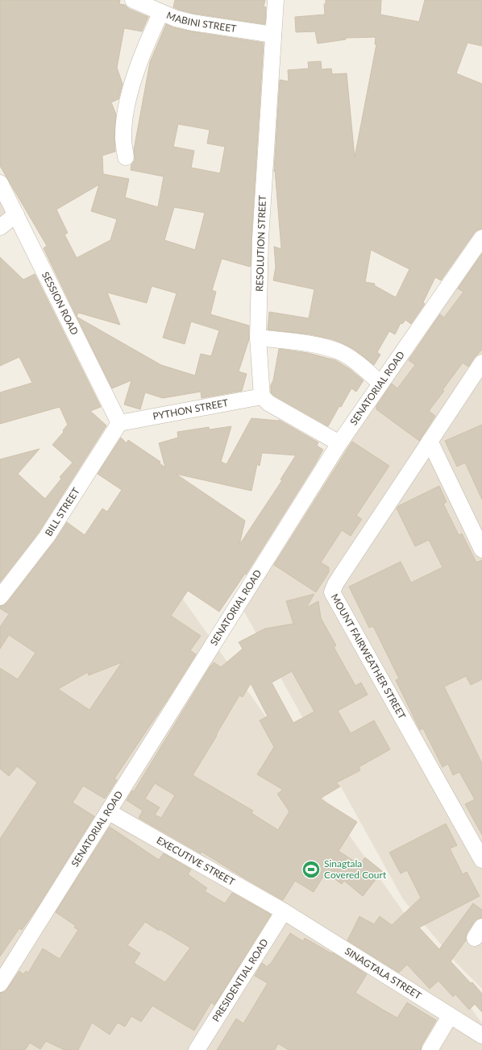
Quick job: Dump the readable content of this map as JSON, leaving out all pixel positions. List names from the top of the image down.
{
  "streets": {
    "street": [
      "MABINI STREET",
      "RESOLUTION STREET",
      "SESSION ROAD",
      "SENATORIAL ROAD",
      "PYTHON STREET",
      "BILL STREET",
      "MOUNT FAIRWEATHER STREET",
      "EXECUTIVE STREET",
      "SINAGTALA STREET",
      "PRESIDENTIAL ROAD"
    ]
  },
  "crossings": [
    ["MABINI STREET", "RESOLUTION STREET"],
    ["RESOLUTION STREET", "PYTHON STREET"],
    ["SESSION ROAD", "PYTHON STREET"],
    ["SESSION ROAD", "BILL STREET"],
    ["SENATORIAL ROAD", "EXECUTIVE STREET"],
    ["PYTHON STREET", "BILL STREET"],
    ["EXECUTIVE STREET", "SINAGTALA STREET"],
    ["EXECUTIVE STREET", "PRESIDENTIAL ROAD"],
    ["SINAGTALA STREET", "PRESIDENTIAL ROAD"]
  ],
  "places": {
    "sports": ["Sinagtala Covered Court"]
  }
}
